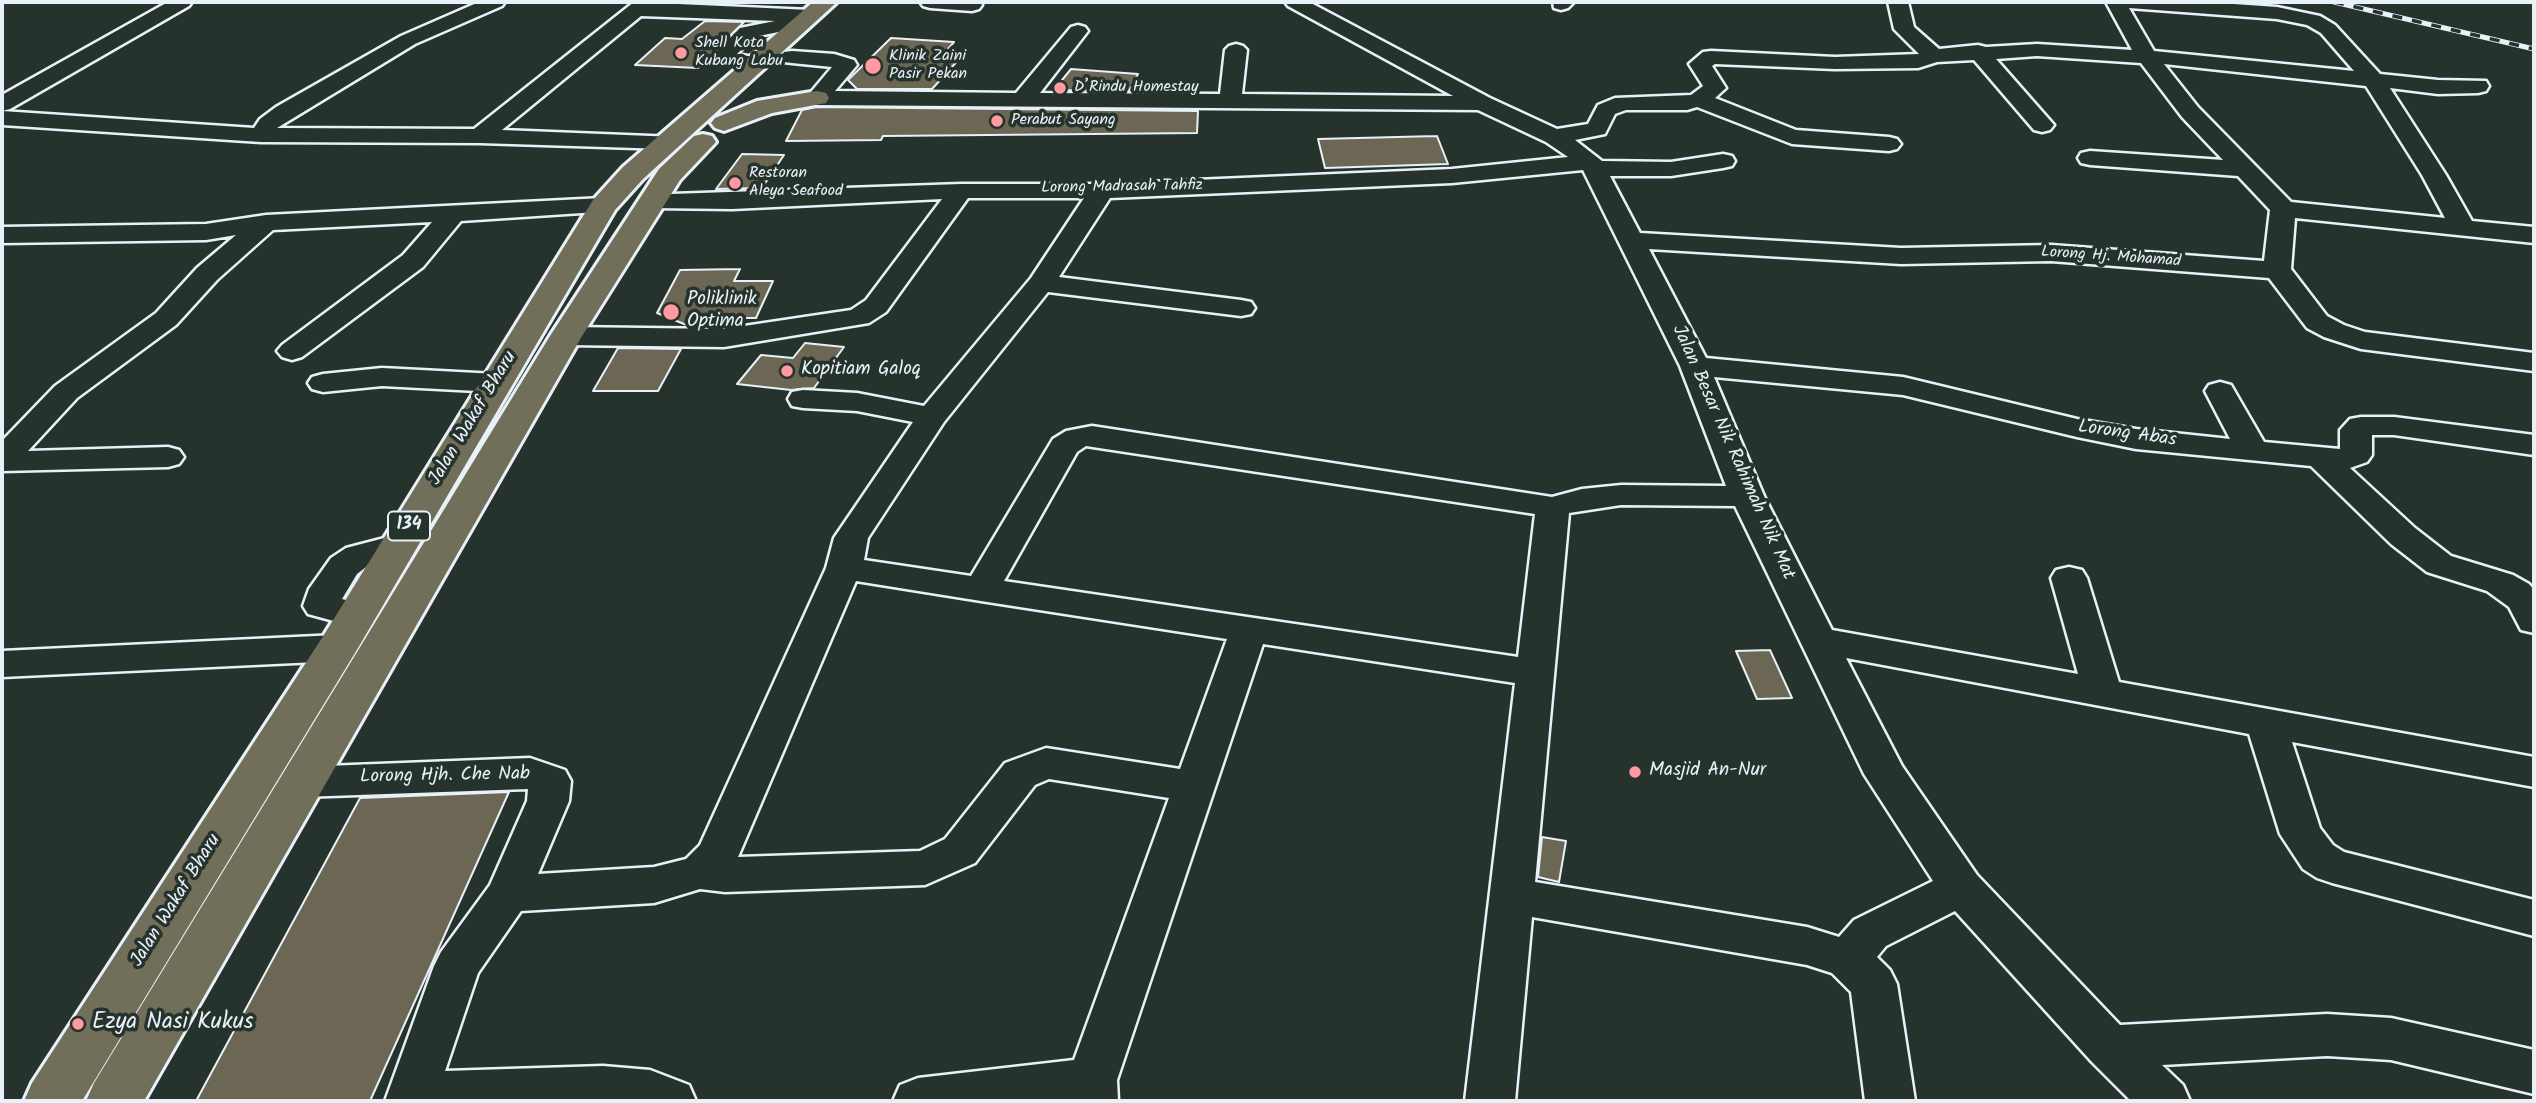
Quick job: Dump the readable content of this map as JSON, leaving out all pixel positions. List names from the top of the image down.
{
  "streets": {
    "main road": ["Jalan Wakaf Bharu", "134"],
    "street": [
      "Lorong Madrasah Tahfiz",
      "Lorong Hj. Mohamad",
      "Lorong Abas",
      "Jalan Besar Nik Rahimah Nik Mat",
      "Lorong Hjh. Che Nab"
    ]
  },
  "crossings": [
    ["Lorong Madrasah Tahfiz", "Jalan Wakaf Bharu"],
    ["Lorong Madrasah Tahfiz", "Jalan Besar Nik Rahimah Nik Mat"],
    ["Lorong Hj. Mohamad", "Jalan Besar Nik Rahimah Nik Mat"],
    ["Jalan Wakaf Bharu", "Lorong Hjh. Che Nab"],
    ["Lorong Abas", "Jalan Besar Nik Rahimah Nik Mat"]
  ],
  "places": [
    "Shell Kota Kubang Labu",
    "Klinik Zaini Pasir Pekan",
    "D’Rindu Homestay",
    "Perabut Sayang",
    "Restoran Aleya Seafood",
    "Poliklinik Optima",
    "Kopitiam Galoq",
    "Masjid An-Nur",
    "Ezya Nasi Kukus"
  ]
}
